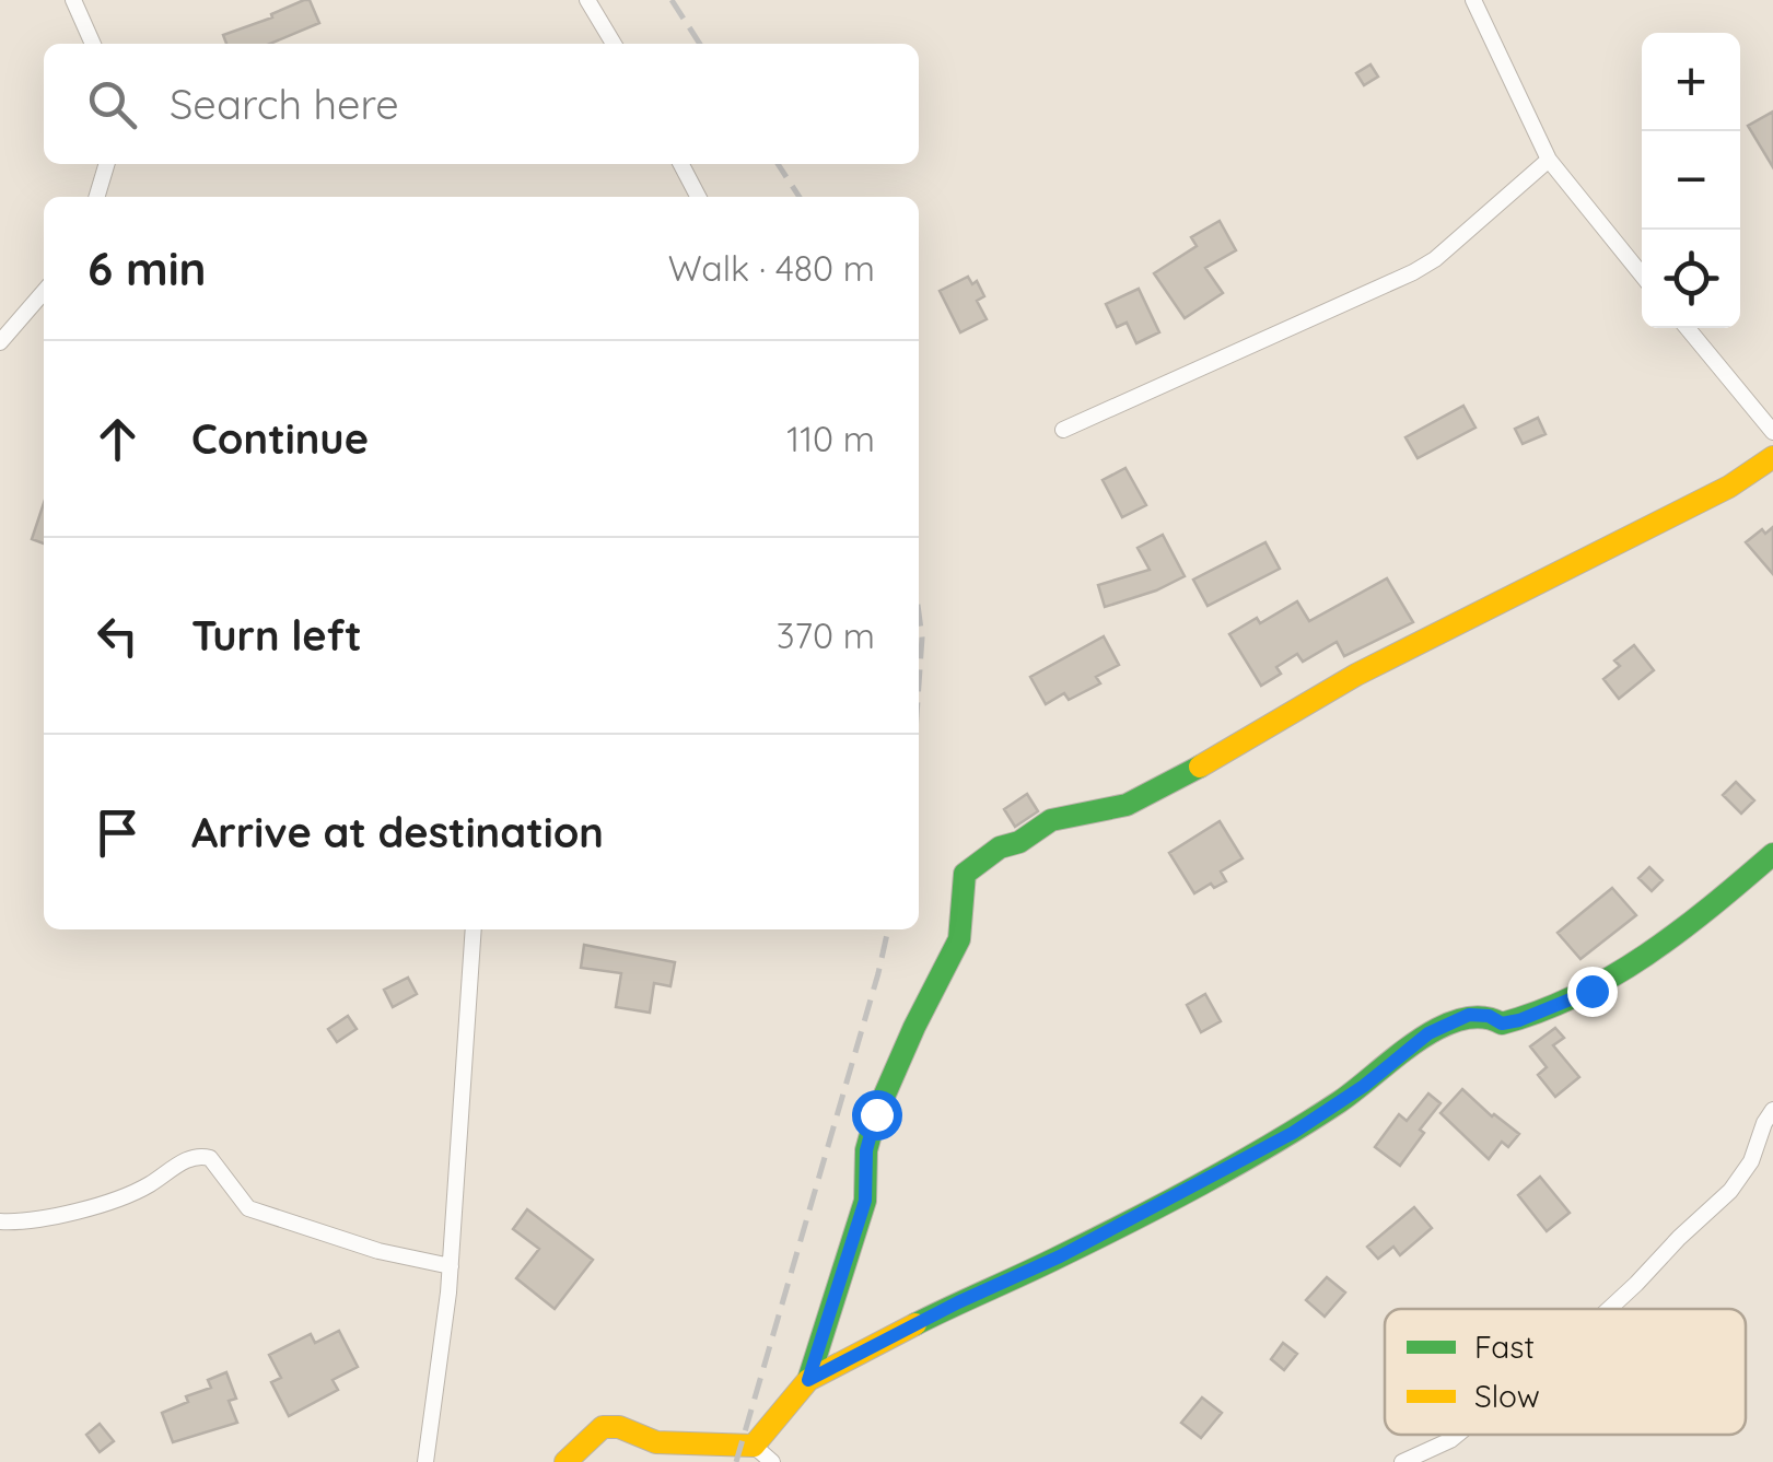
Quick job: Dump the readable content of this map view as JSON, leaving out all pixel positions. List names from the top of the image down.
{
  "legend": ["Fast", "Slow"],
  "page": {
    "map_buttons": ["+", "−"],
    "search": "Search here",
    "heading": ["6 min", "Walk · 480 m"],
    "list": [
      ["Continue", "110 m"],
      ["Turn left", "370 m"],
      "Arrive at destination"
    ]
  }
}
